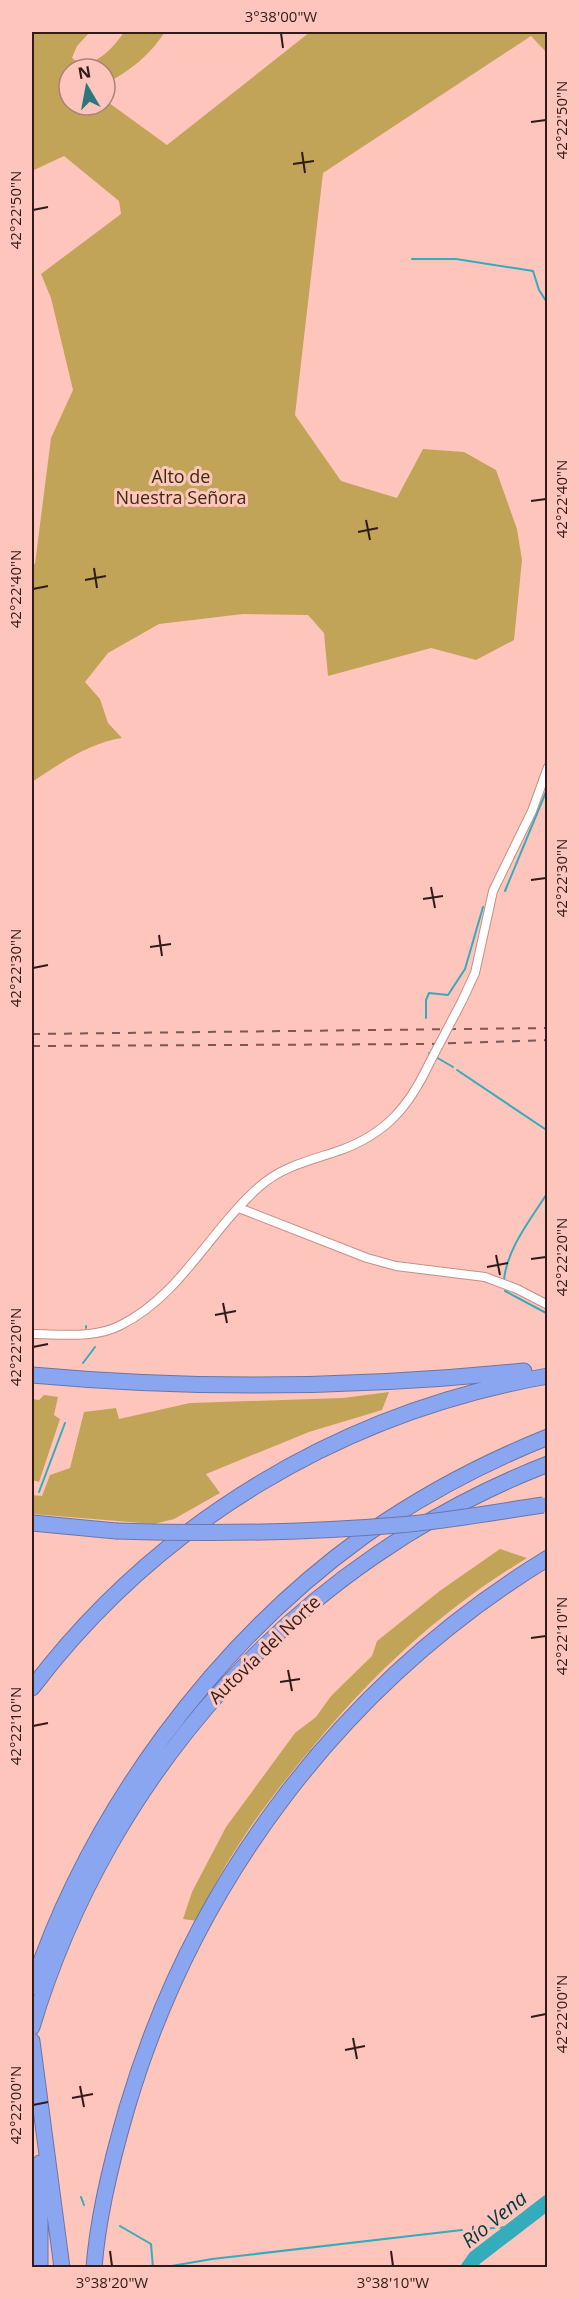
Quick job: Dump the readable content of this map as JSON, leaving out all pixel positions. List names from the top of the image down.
{
  "streets": {
    "highway": ["Autovía del Norte"]
  },
  "water": ["Río Vena"],
  "parks": ["Alto de Nuestra Señora"],
  "north": "top",
  "coordinates": [
    "3°38'00\"W",
    "42°22'50\"N",
    "42°22'40\"N",
    "42°22'30\"N",
    "42°22'20\"N",
    "42°22'10\"N",
    "42°22'00\"N",
    "3°38'20\"W",
    "3°38'10\"W"
  ]
}
